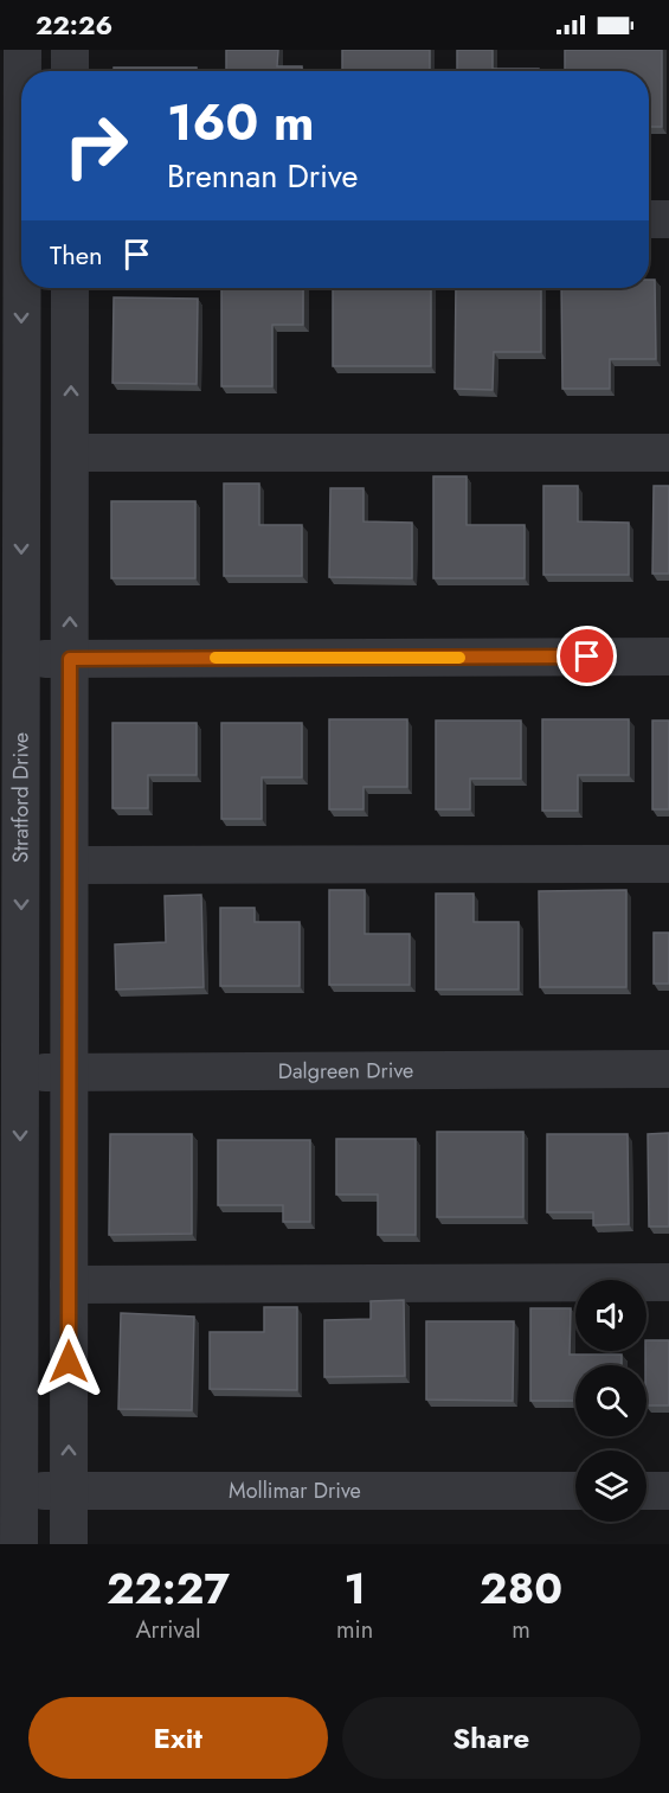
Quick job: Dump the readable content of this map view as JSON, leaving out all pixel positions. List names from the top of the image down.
{
  "streets": {
    "street": ["Stratford Drive", "Dalgreen Drive", "Mollimar Drive"]
  },
  "crossings": [
    ["Stratford Drive", "Dalgreen Drive"],
    ["Stratford Drive", "Mollimar Drive"]
  ],
  "page": {
    "status": "22:26",
    "turn": ["160 m", "Brennan Drive"],
    "then": "Then",
    "eta": [
      "22:27",
      "Arrival",
      "1",
      "min",
      "280",
      "m"
    ],
    "buttons": ["Exit", "Share"]
  }
}
